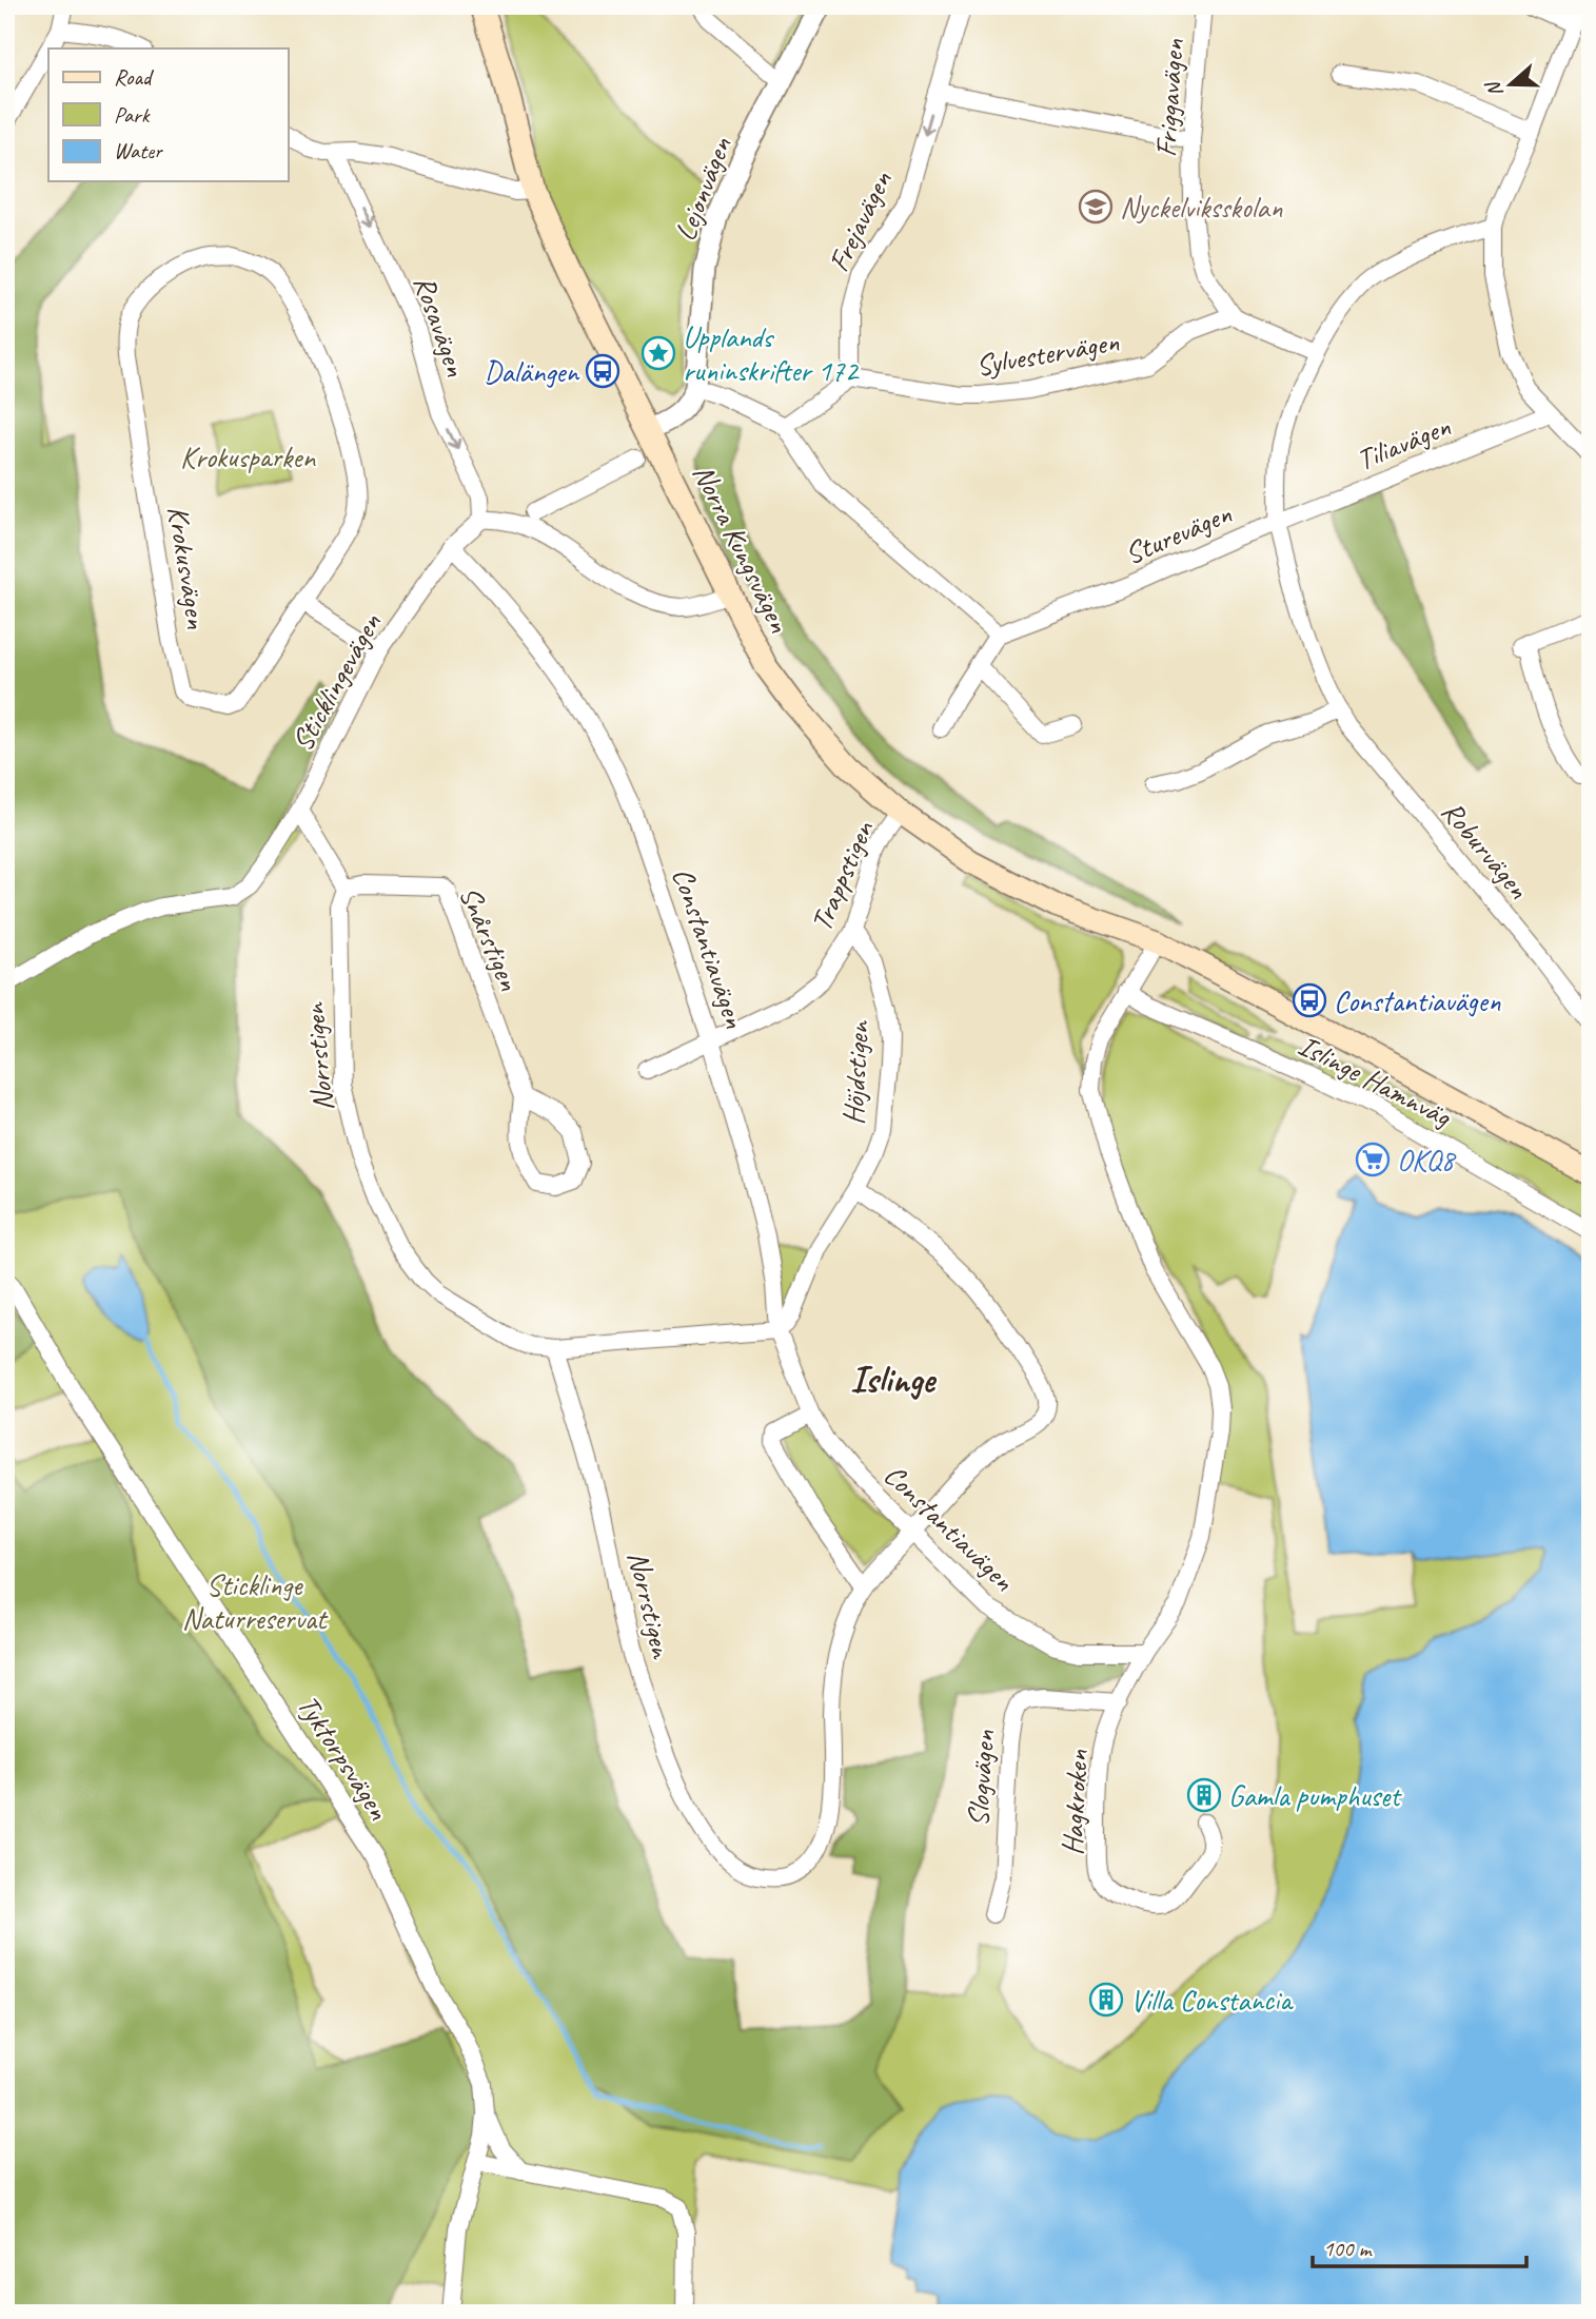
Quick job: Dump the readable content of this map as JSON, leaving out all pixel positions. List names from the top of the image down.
{
  "streets": {
    "main road": ["Norra Kungsvägen"],
    "street": [
      "Friggavägen",
      "Lejonvägen",
      "Frejavägen",
      "Rosavägen",
      "Sylvestervägen",
      "Tiliavägen",
      "Sturevägen",
      "Krokusvägen",
      "Sticklingevägen",
      "Roburvägen",
      "Trappstigen",
      "Snårstigen",
      "Constantiavägen",
      "Norrstigen",
      "Höjdstigen",
      "Islinge Hamnväg",
      "Tyktorpsvägen",
      "Slogvägen",
      "Hagkroken"
    ]
  },
  "crossings": [
    ["Friggavägen", "Sylvestervägen"],
    ["Lejonvägen", "Norra Kungsvägen"],
    ["Frejavägen", "Sylvestervägen"],
    ["Rosavägen", "Sticklingevägen"],
    ["Tiliavägen", "Sturevägen"],
    ["Tiliavägen", "Roburvägen"],
    ["Sturevägen", "Roburvägen"],
    ["Norra Kungsvägen", "Trappstigen"],
    ["Sticklingevägen", "Constantiavägen"],
    ["Trappstigen", "Constantiavägen"],
    ["Trappstigen", "Höjdstigen"],
    ["Snårstigen", "Norrstigen"],
    ["Constantiavägen", "Norrstigen"],
    ["Constantiavägen", "Höjdstigen"],
    ["Constantiavägen", "Hagkroken"],
    ["Norrstigen", "Höjdstigen"],
    ["Slogvägen", "Hagkroken"]
  ],
  "one_way": ["Frejavägen", "Rosavägen"],
  "districts": ["Islinge"],
  "parks": ["Krokusparken", "Sticklinge Naturreservat"],
  "places": {
    "school or university": ["Nyckelviksskolan"],
    "place": ["Upplands runinskrifter 172"],
    "bus stop": ["Dalängen", "Constantiavägen"],
    "supermarket": ["OKQ8"],
    "building": ["Gamla pumphuset", "Villa Constancia"]
  },
  "legend": ["Road", "Park", "Water"],
  "scale_bar": "100 m",
  "north": "left"
}
